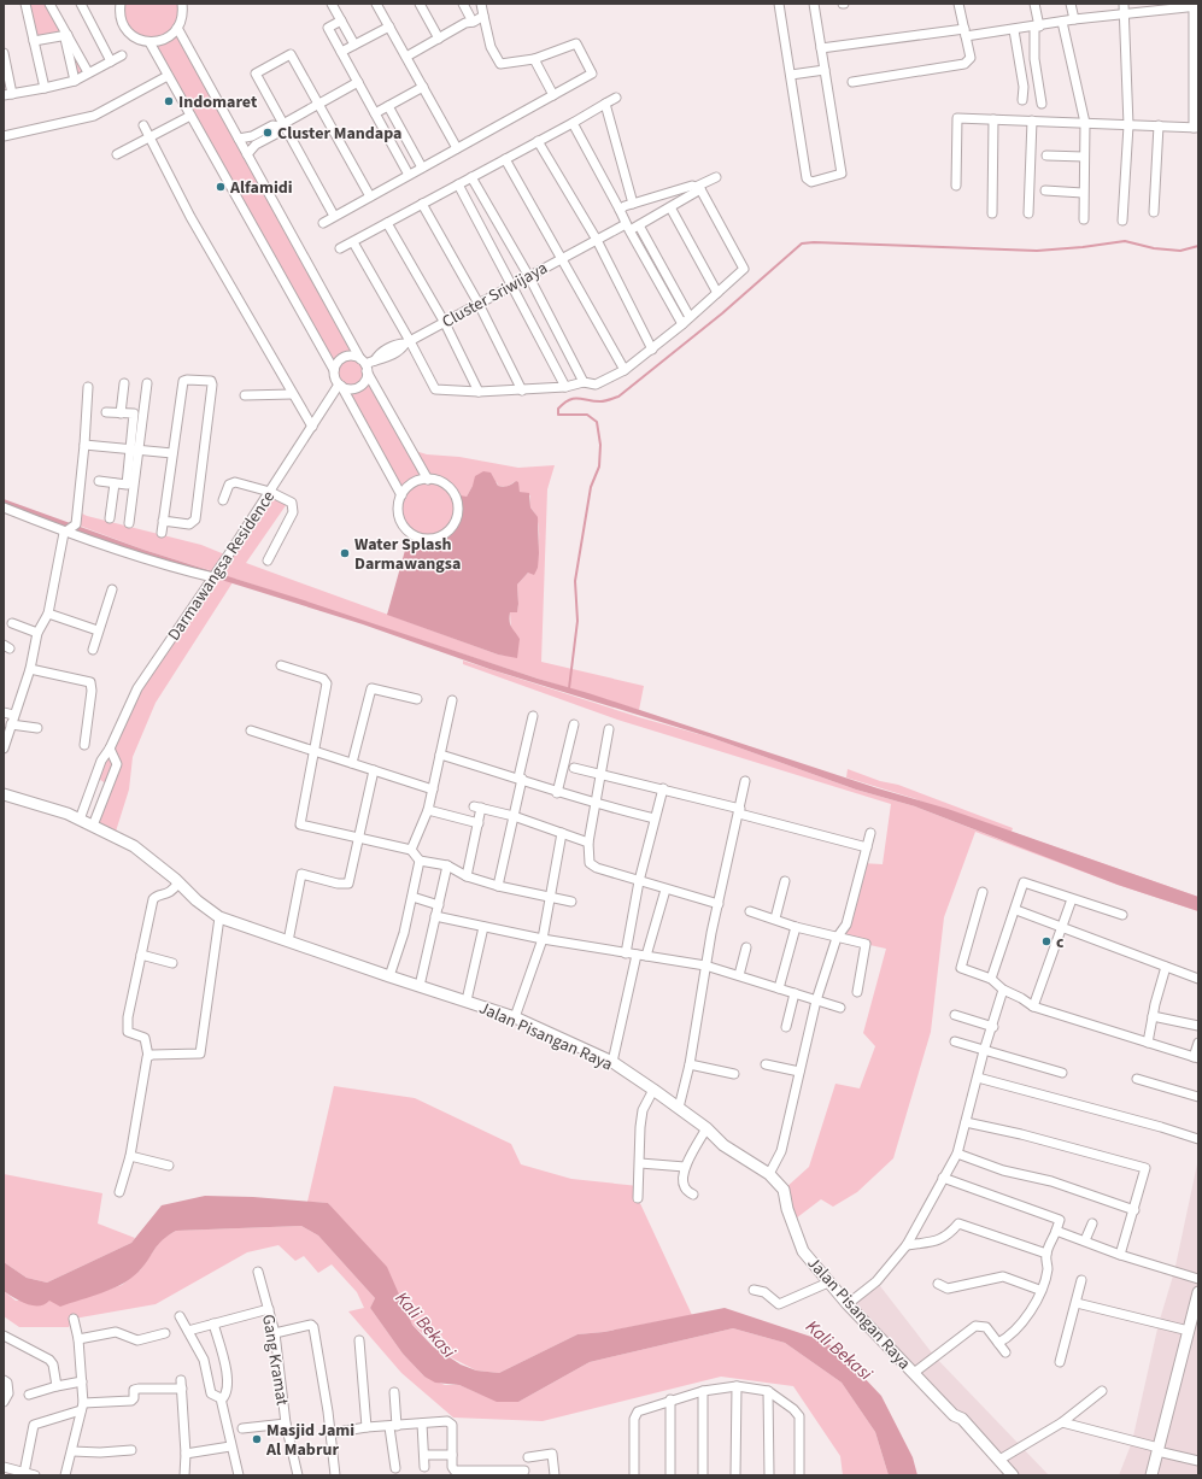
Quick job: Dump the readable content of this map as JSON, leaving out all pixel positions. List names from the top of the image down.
{
  "streets": {
    "street": [
      "Cluster Sriwijaya",
      "Darmawangsa Residence",
      "Jalan Pisangan Raya",
      "Gang Kramat"
    ]
  },
  "crossings": [
    ["Cluster Sriwijaya", "Darmawangsa Residence"],
    ["Darmawangsa Residence", "Jalan Pisangan Raya"]
  ],
  "water": ["Kali Bekasi"],
  "places": [
    "Indomaret",
    "Cluster Mandapa",
    "Alfamidi",
    "Water Splash Darmawangsa",
    "c",
    "Masjid Jami Al Mabrur"
  ]
}
